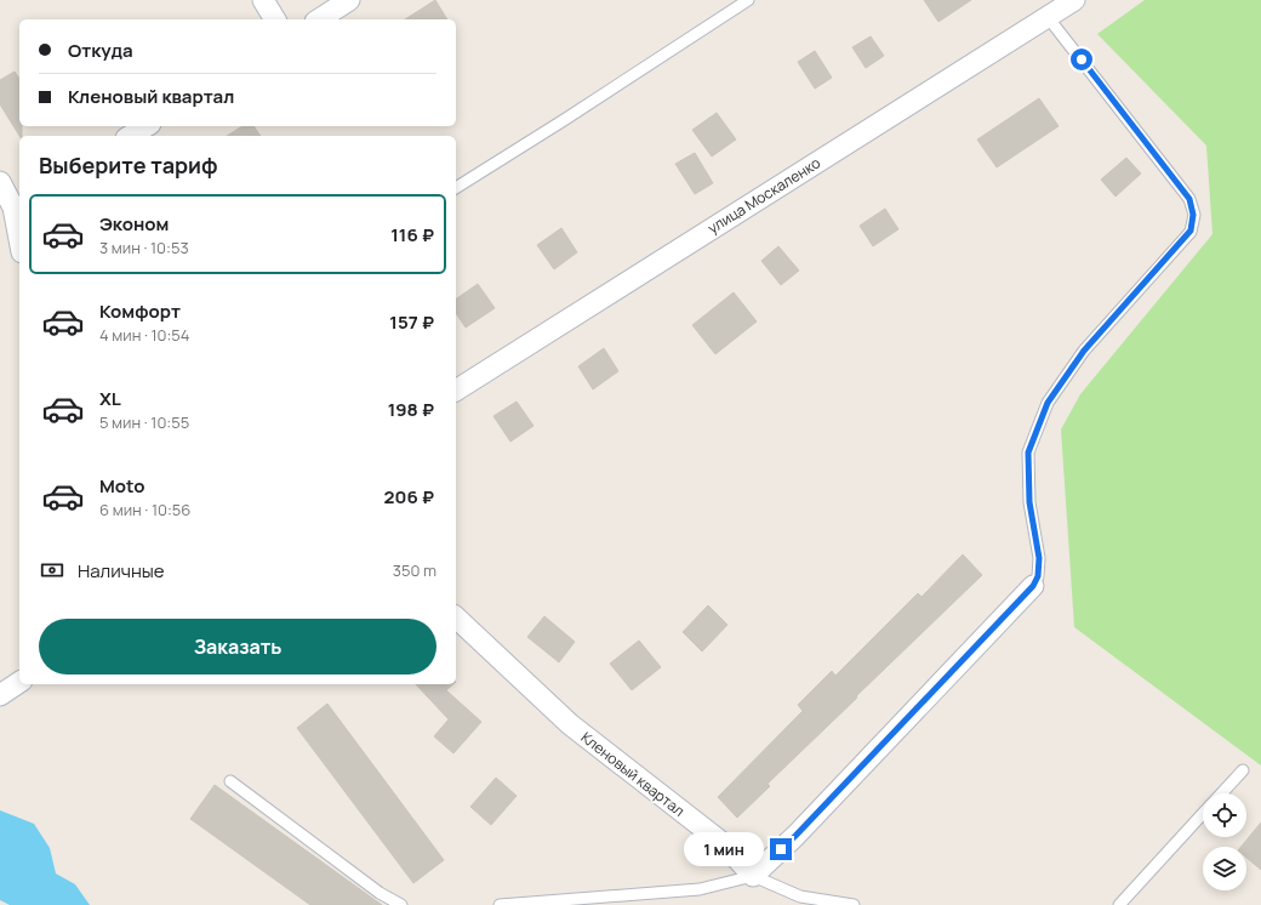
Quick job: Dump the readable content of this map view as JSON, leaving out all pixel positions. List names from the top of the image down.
{
  "streets": {
    "street": ["улица Москаленко", "Кленовый квартал"]
  },
  "page": {
    "banner": ["Откуда", "Кленовый квартал"],
    "heading": "Выберите тариф",
    "list": [
      {
        "name": "Эконом",
        "note": "3 мин · 10:53",
        "value": "116 ₽"
      },
      {
        "name": "Комфорт",
        "note": "4 мин · 10:54",
        "value": "157 ₽"
      },
      {
        "name": "XL",
        "note": "5 мин · 10:55",
        "value": "198 ₽"
      },
      {
        "name": "Moto",
        "note": "6 мин · 10:56",
        "value": "206 ₽"
      }
    ],
    "pay": ["Наличные", "350 m"],
    "buttons": "Заказать",
    "bubble": "1 мин"
  }
}
